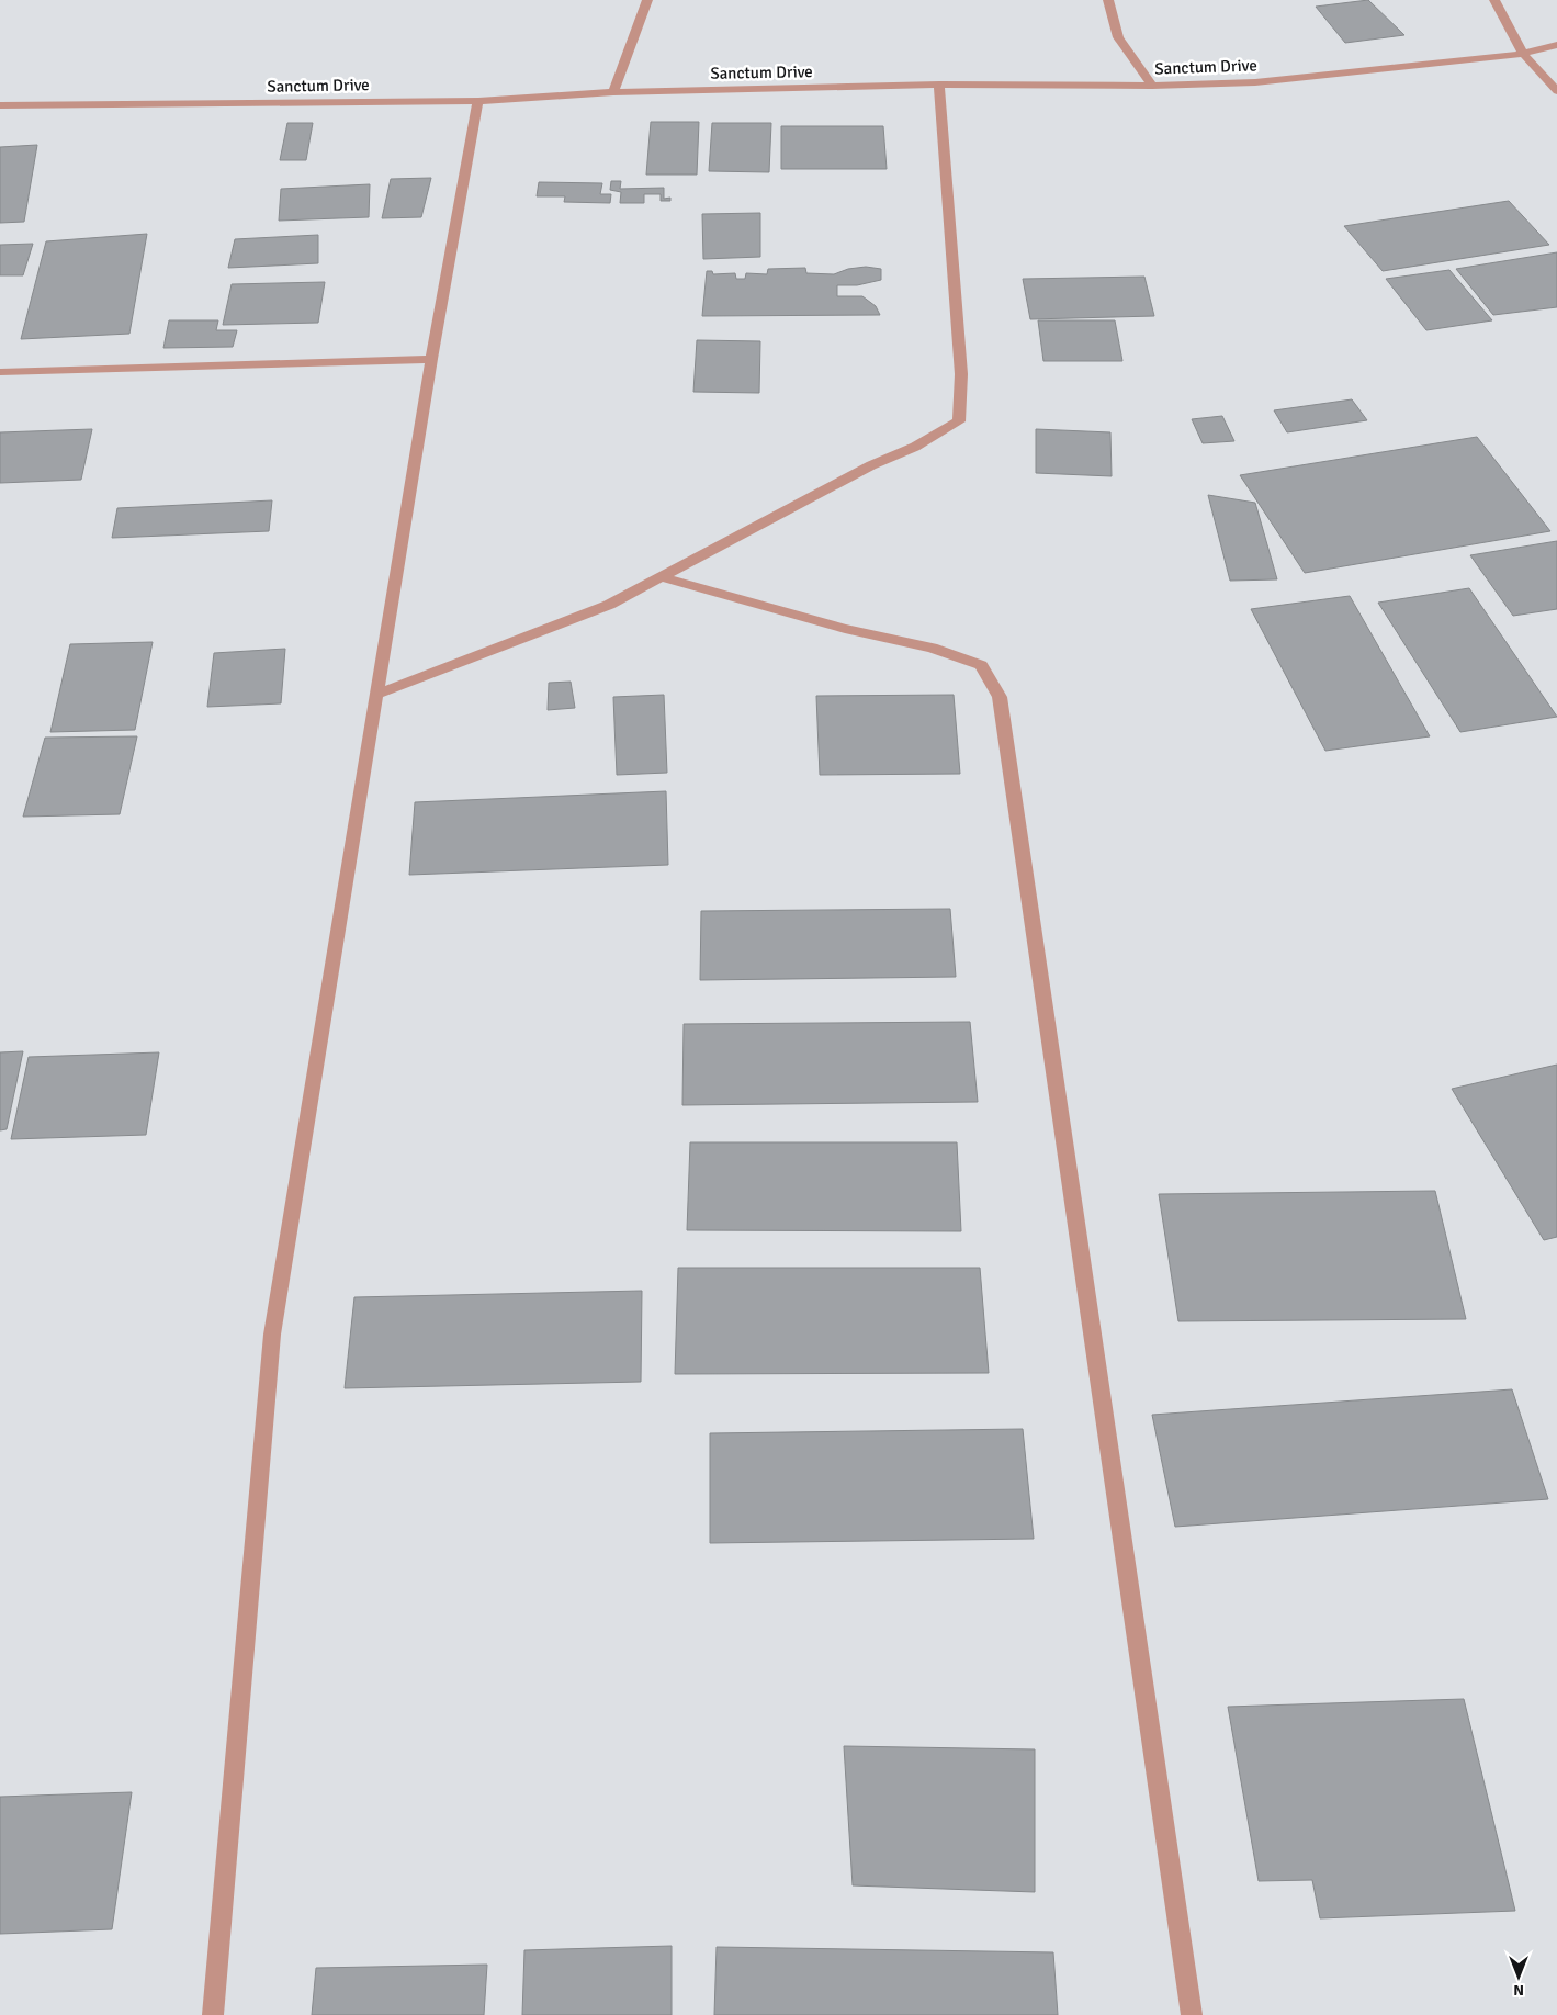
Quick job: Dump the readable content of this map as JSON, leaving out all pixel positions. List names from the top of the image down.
{
  "streets": {
    "street": ["Sanctum Drive"]
  },
  "north": "bottom"
}
